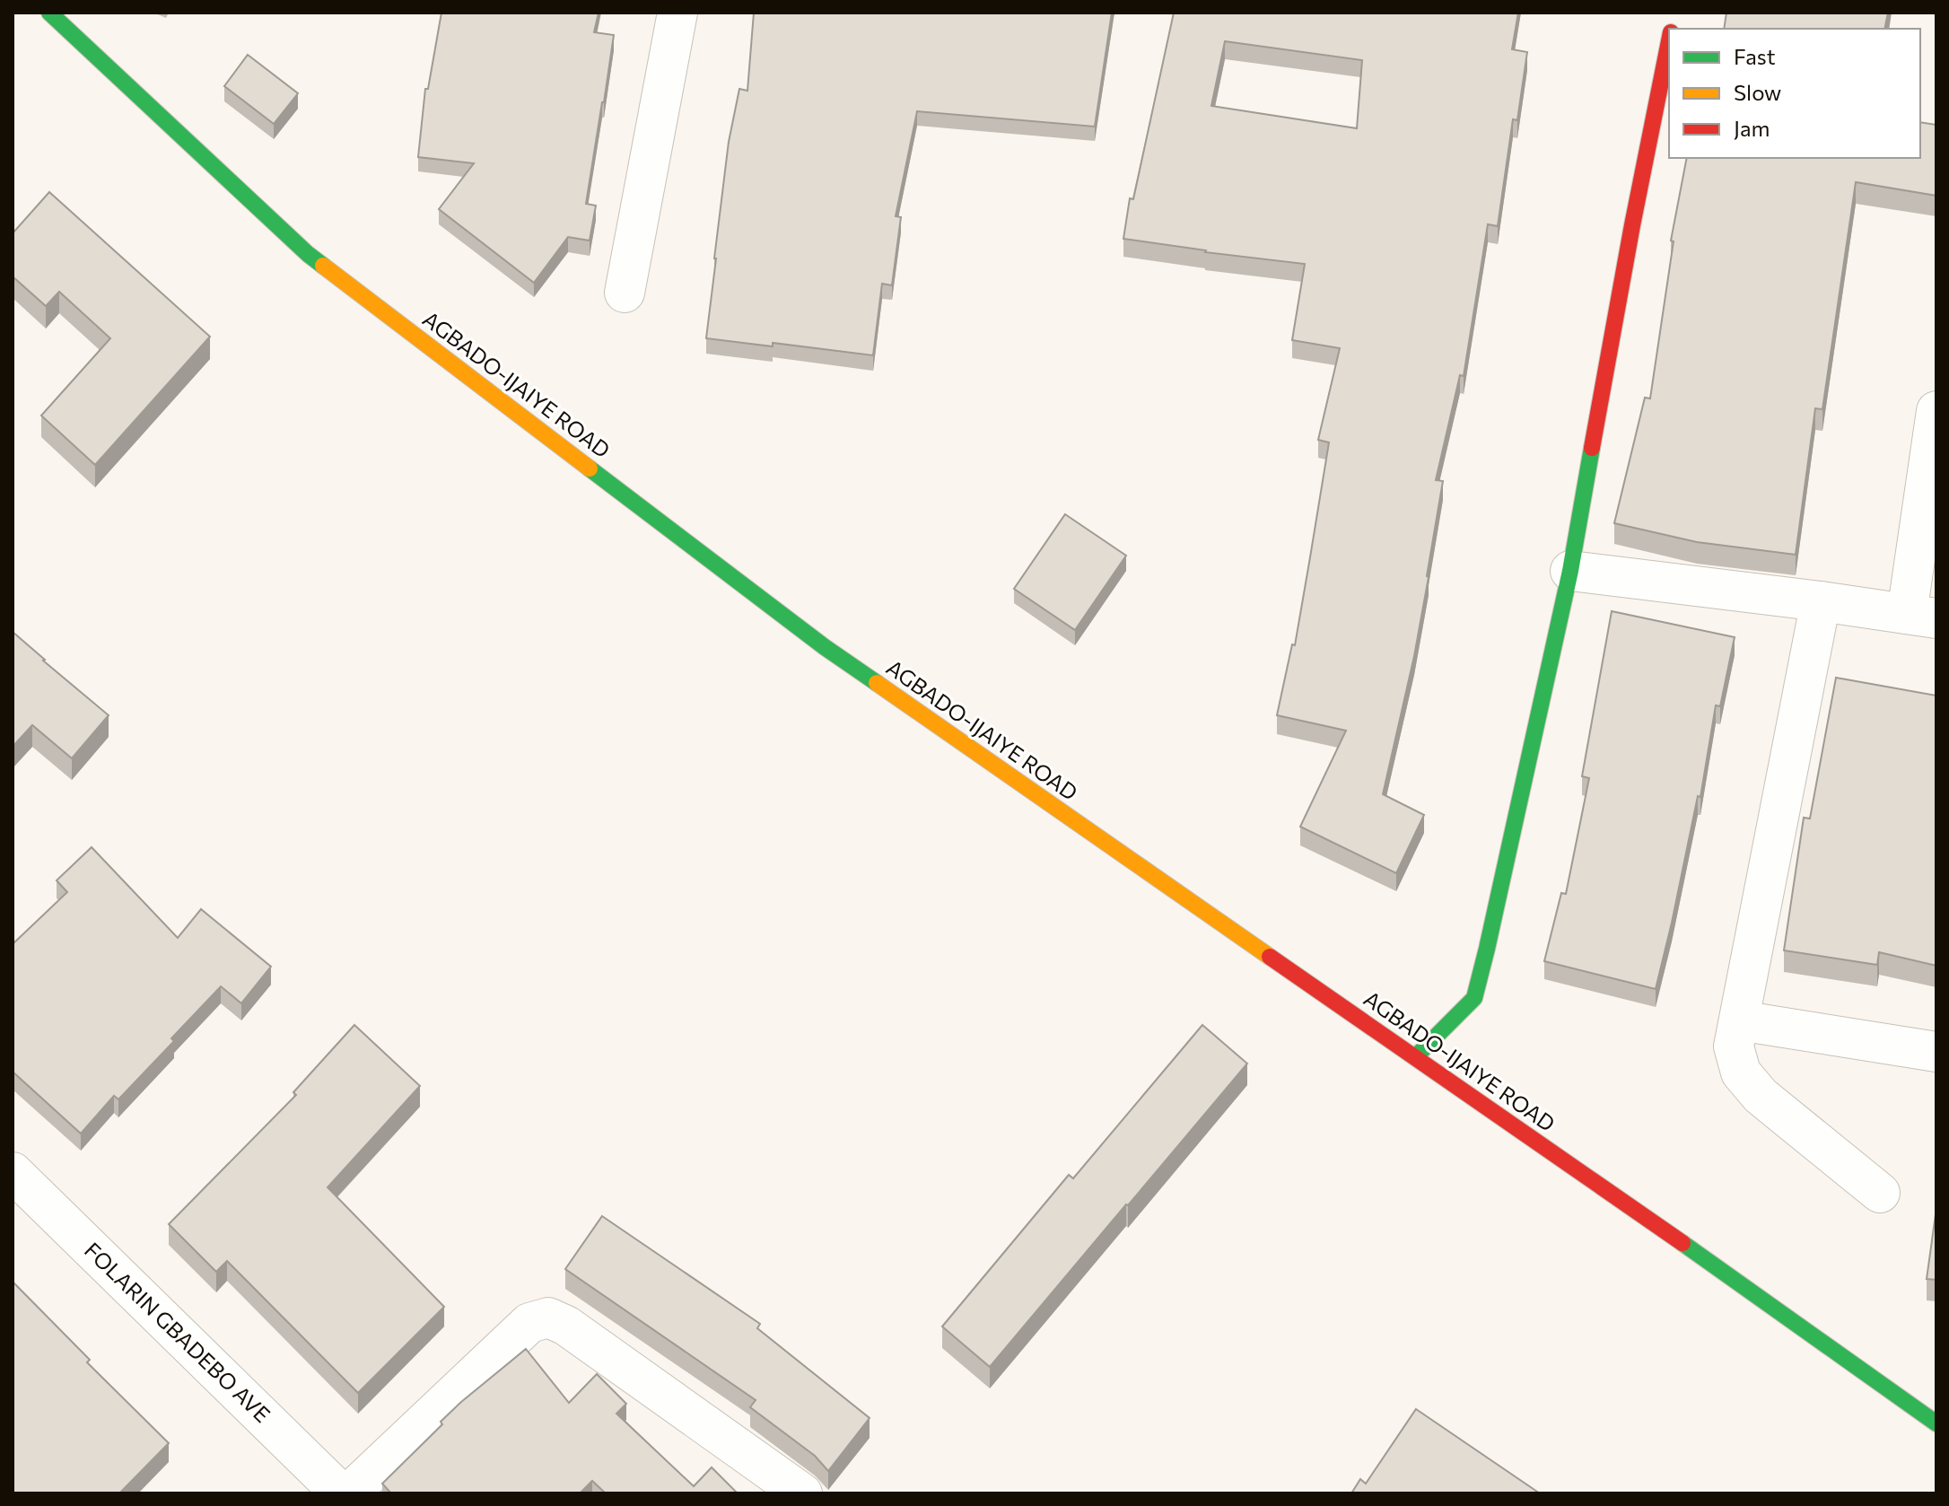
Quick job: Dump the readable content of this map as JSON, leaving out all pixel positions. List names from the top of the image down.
{
  "streets": {
    "street": ["AGBADO-IJAIYE ROAD", "FOLARIN GBADEBO AVE"]
  },
  "legend": ["Fast", "Slow", "Jam"]
}
